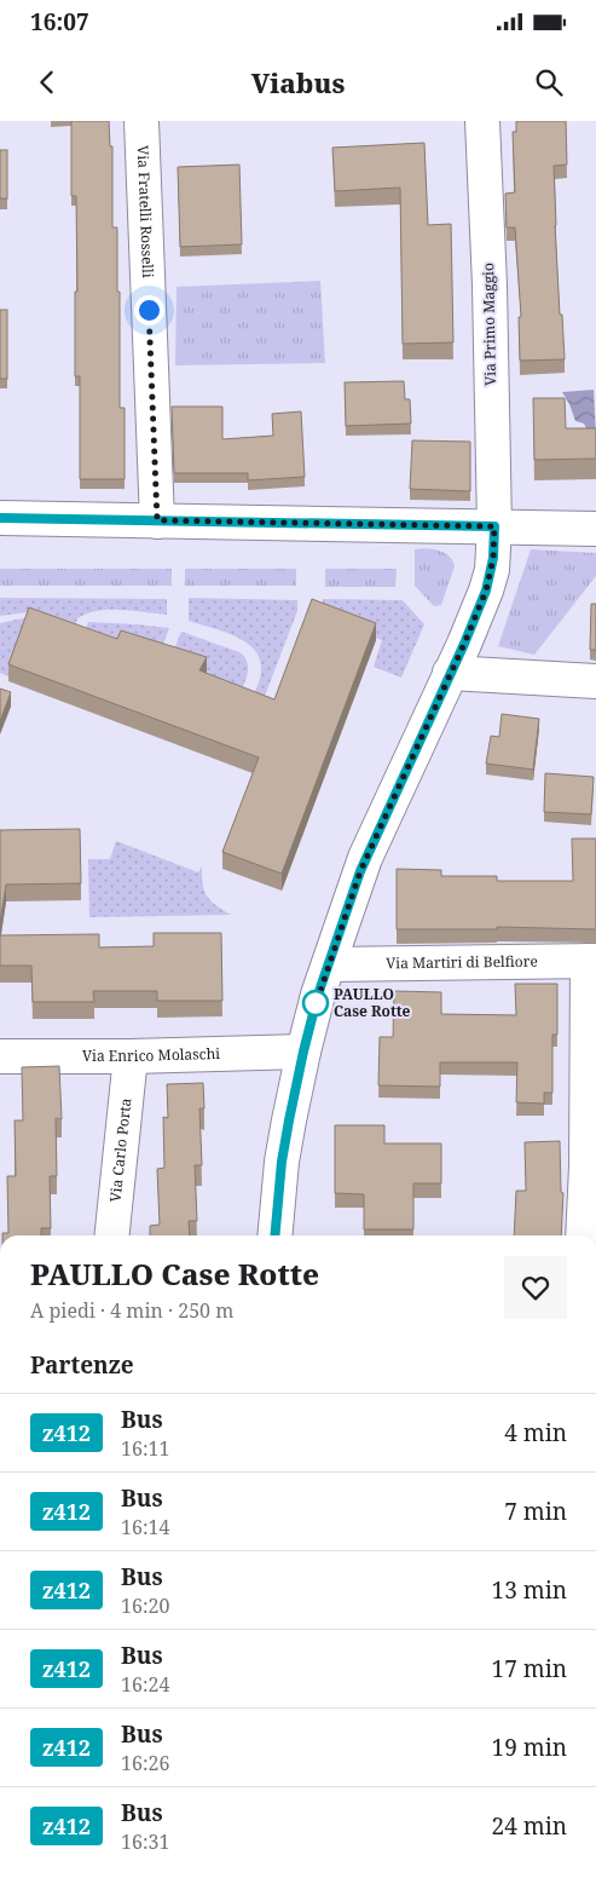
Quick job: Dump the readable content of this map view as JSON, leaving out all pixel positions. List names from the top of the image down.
{
  "streets": {
    "street": [
      "Via Fratelli Rosselli",
      "Via Primo Maggio",
      "Via Martiri di Belfiore",
      "Via Enrico Molaschi",
      "Via Carlo Porta"
    ]
  },
  "crossings": [
    ["Via Primo Maggio", "Via Martiri di Belfiore"],
    ["Via Primo Maggio", "Via Enrico Molaschi"],
    ["Via Enrico Molaschi", "Via Carlo Porta"]
  ],
  "places": ["PAULLO Case Rotte"],
  "lines": ["bus line z412"],
  "page": {
    "status": "16:07",
    "header": "Viabus",
    "heading": [
      ["PAULLO Case Rotte", "A piedi · 4 min · 250 m"],
      "Partenze"
    ],
    "list": [
      {
        "mark": "z412",
        "name": "Bus",
        "note": "16:11",
        "value": "4 min"
      },
      {
        "mark": "z412",
        "name": "Bus",
        "note": "16:14",
        "value": "7 min"
      },
      {
        "mark": "z412",
        "name": "Bus",
        "note": "16:20",
        "value": "13 min"
      },
      {
        "mark": "z412",
        "name": "Bus",
        "note": "16:24",
        "value": "17 min"
      },
      {
        "mark": "z412",
        "name": "Bus",
        "note": "16:26",
        "value": "19 min"
      },
      {
        "mark": "z412",
        "name": "Bus",
        "note": "16:31",
        "value": "24 min"
      }
    ]
  }
}
